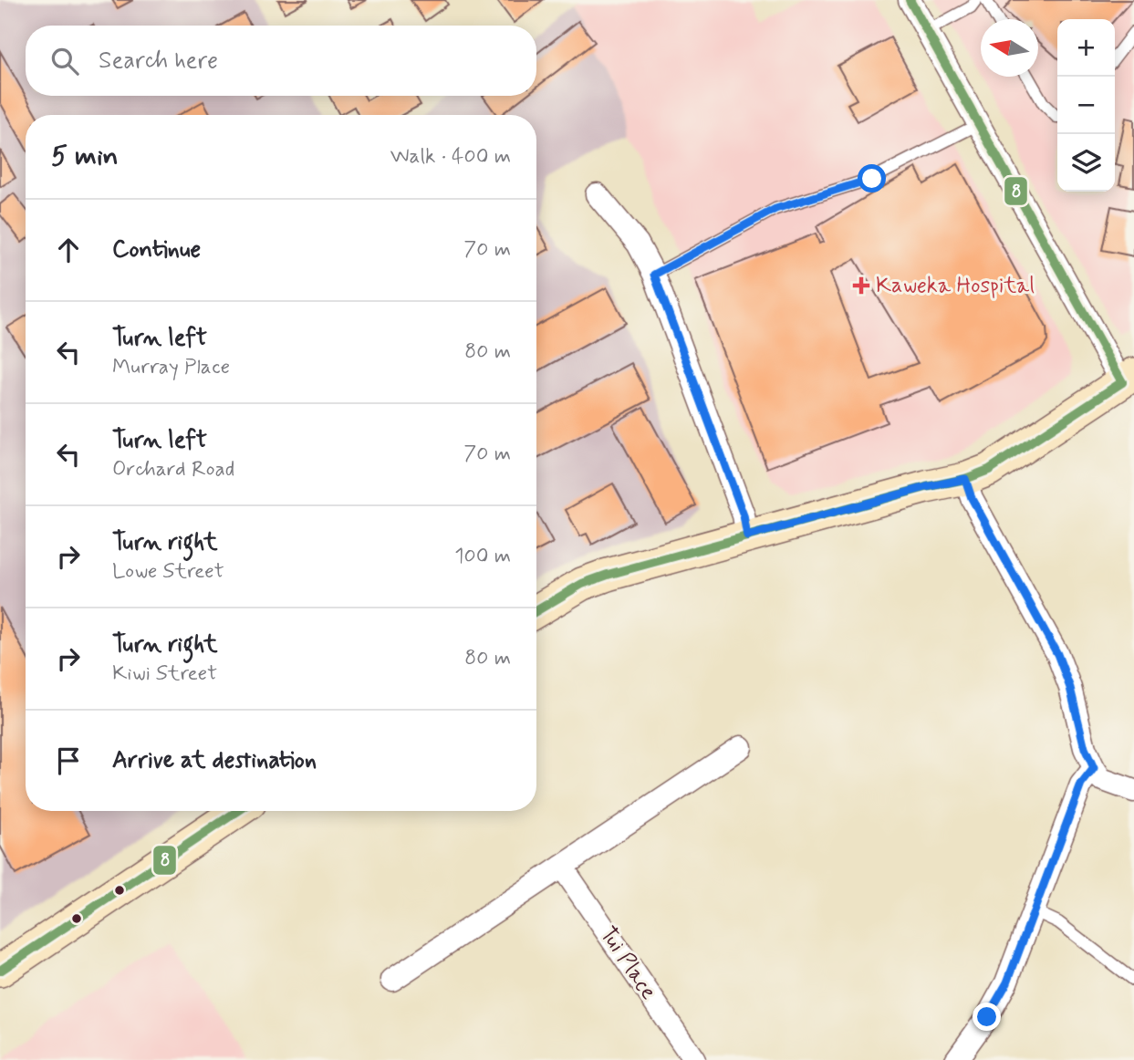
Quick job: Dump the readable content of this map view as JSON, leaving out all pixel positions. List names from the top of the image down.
{
  "streets": {
    "street": ["Tui Place"]
  },
  "places": {
    "health": ["Kaweka Hospital"]
  },
  "lines": ["transit line 8"],
  "north": "left",
  "page": {
    "map_buttons": ["+", "−"],
    "search": "Search here",
    "heading": ["5 min", "Walk · 400 m"],
    "list": [
      ["Continue", "70 m"],
      ["Turn left", "Murray Place", "80 m"],
      ["Turn left", "Orchard Road", "70 m"],
      ["Turn right", "Lowe Street", "100 m"],
      ["Turn right", "Kiwi Street", "80 m"],
      "Arrive at destination"
    ]
  }
}
